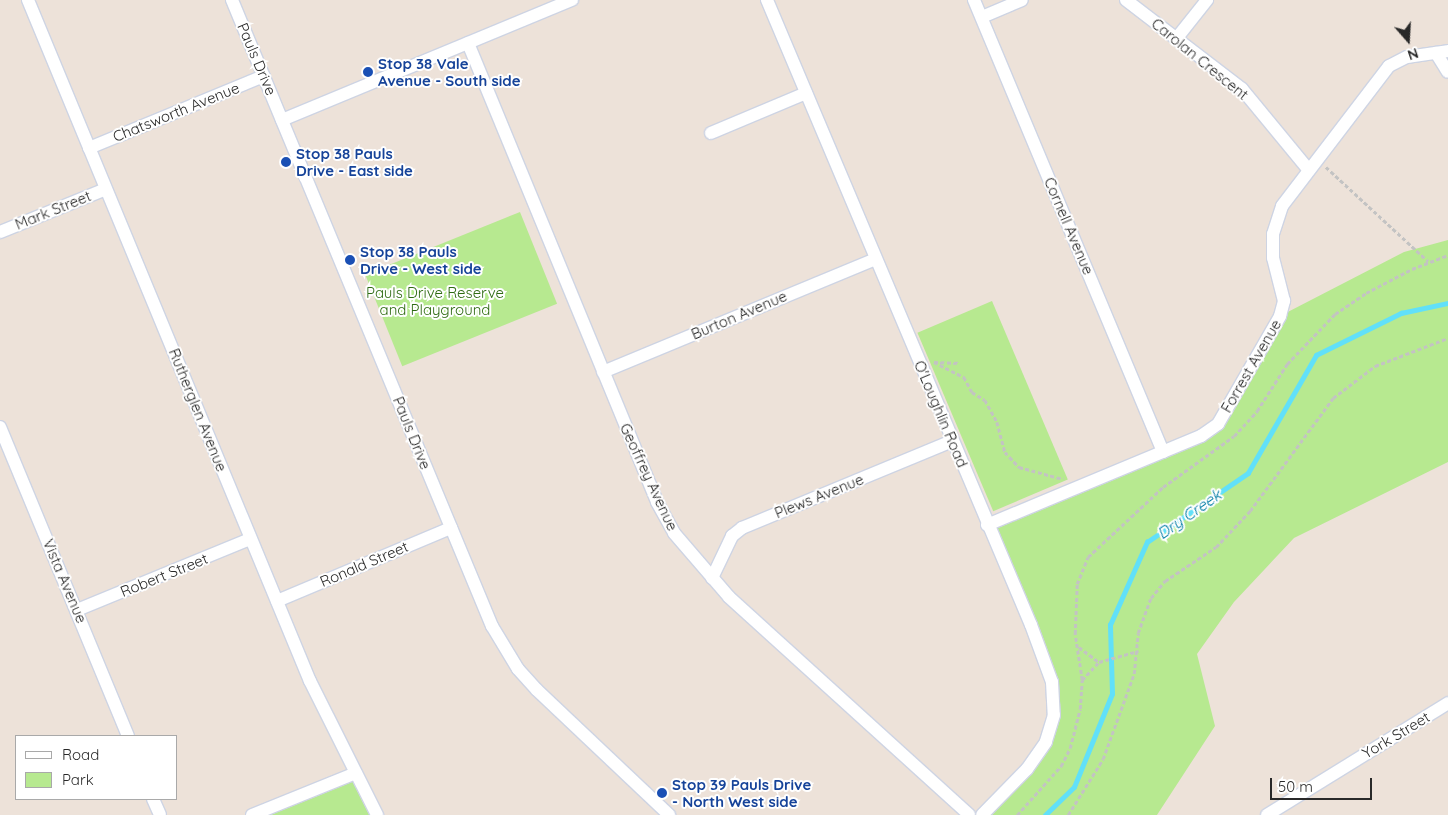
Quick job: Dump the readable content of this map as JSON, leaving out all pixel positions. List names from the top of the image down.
{
  "streets": {
    "street": [
      "Pauls Drive",
      "Carolan Crescent",
      "Chatsworth Avenue",
      "Mark Street",
      "Cornell Avenue",
      "Burton Avenue",
      "Forrest Avenue",
      "Rutherglen Avenue",
      "O'Loughlin Road",
      "Geoffrey Avenue",
      "Plews Avenue",
      "Ronald Street",
      "Robert Street",
      "Vista Avenue",
      "York Street"
    ]
  },
  "crossings": [
    ["Pauls Drive", "Chatsworth Avenue"],
    ["Pauls Drive", "Ronald Street"],
    ["Carolan Crescent", "Forrest Avenue"],
    ["Chatsworth Avenue", "Rutherglen Avenue"],
    ["Mark Street", "Rutherglen Avenue"],
    ["Cornell Avenue", "Forrest Avenue"],
    ["Burton Avenue", "O'Loughlin Road"],
    ["Burton Avenue", "Geoffrey Avenue"],
    ["Forrest Avenue", "O'Loughlin Road"],
    ["Rutherglen Avenue", "Ronald Street"],
    ["Rutherglen Avenue", "Robert Street"],
    ["O'Loughlin Road", "Plews Avenue"],
    ["Geoffrey Avenue", "Plews Avenue"],
    ["Robert Street", "Vista Avenue"]
  ],
  "water": ["Dry Creek"],
  "parks": ["Pauls Drive Reserve and Playground"],
  "places": [
    "Stop 38 Vale Avenue - South side",
    "Stop 38 Pauls Drive - East side",
    "Stop 38 Pauls Drive - West side",
    "Stop 39 Pauls Drive - North West side"
  ],
  "legend": ["Road", "Park"],
  "scale_bar": "50 m",
  "north": "bottom"
}
